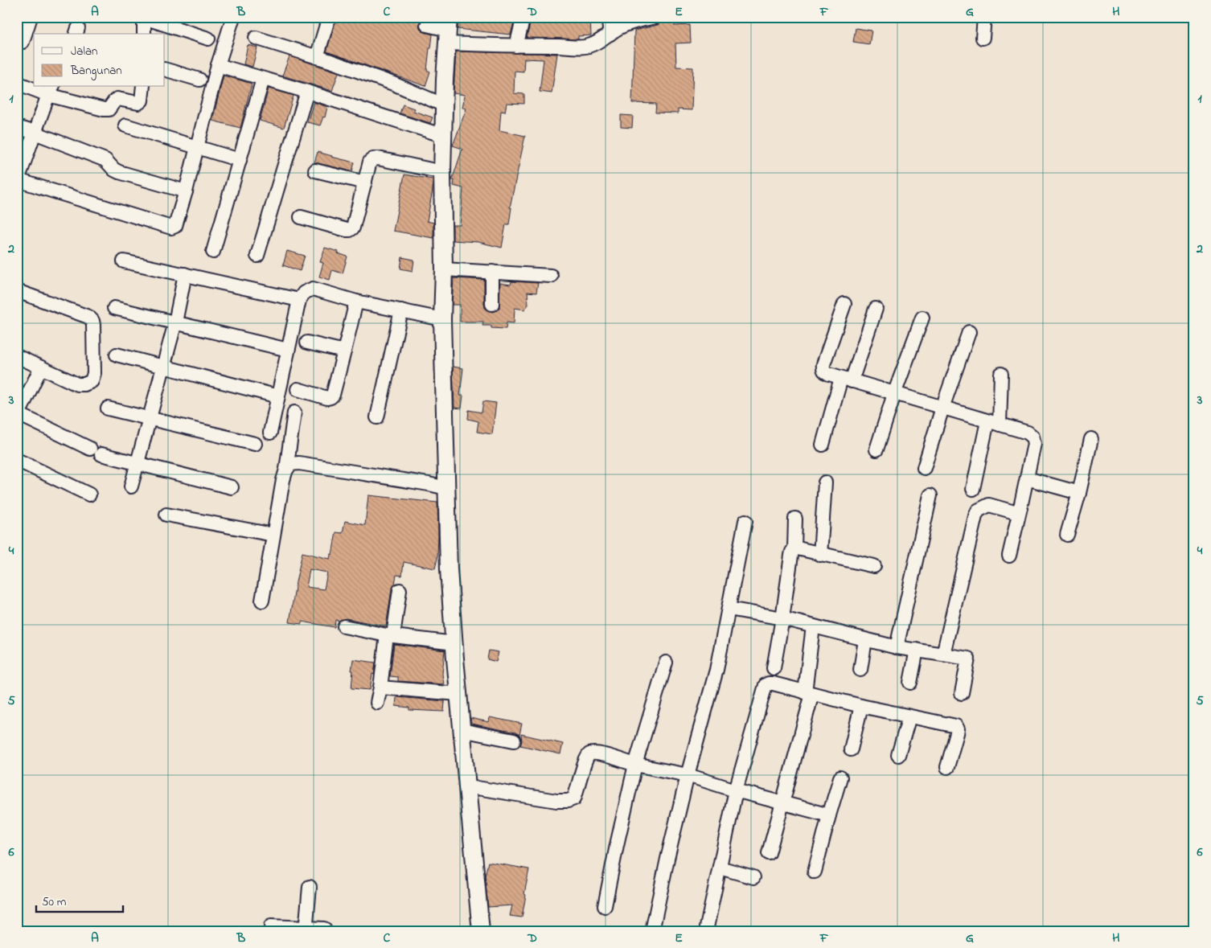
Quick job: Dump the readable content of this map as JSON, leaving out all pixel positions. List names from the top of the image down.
{
  "legend": ["Jalan", "Bangunan"],
  "scale_bar": "50 m",
  "grid": {
    "columns": [
      "A",
      "B",
      "C",
      "D",
      "E",
      "F",
      "G",
      "H"
    ],
    "rows": [
      "1",
      "2",
      "3",
      "4",
      "5",
      "6"
    ]
  }
}
